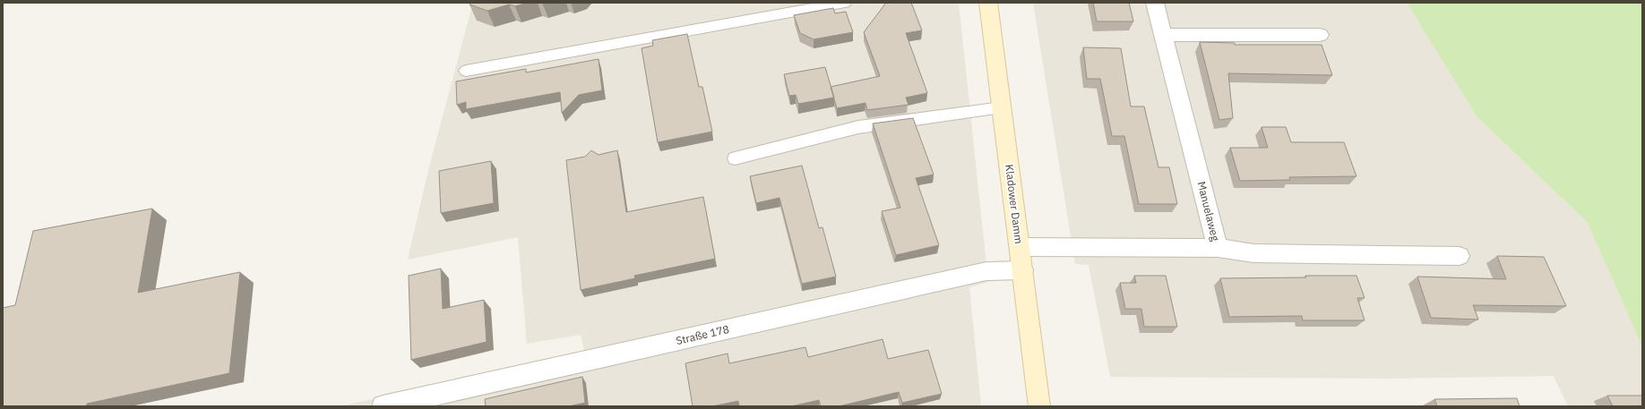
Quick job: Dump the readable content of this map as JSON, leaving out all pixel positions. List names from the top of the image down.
{
  "streets": {
    "main road": ["Kladower Damm"],
    "street": ["Manuelaweg", "Straße 178"]
  },
  "crossings": [
    ["Kladower Damm", "Manuelaweg"],
    ["Kladower Damm", "Straße 178"]
  ]
}
